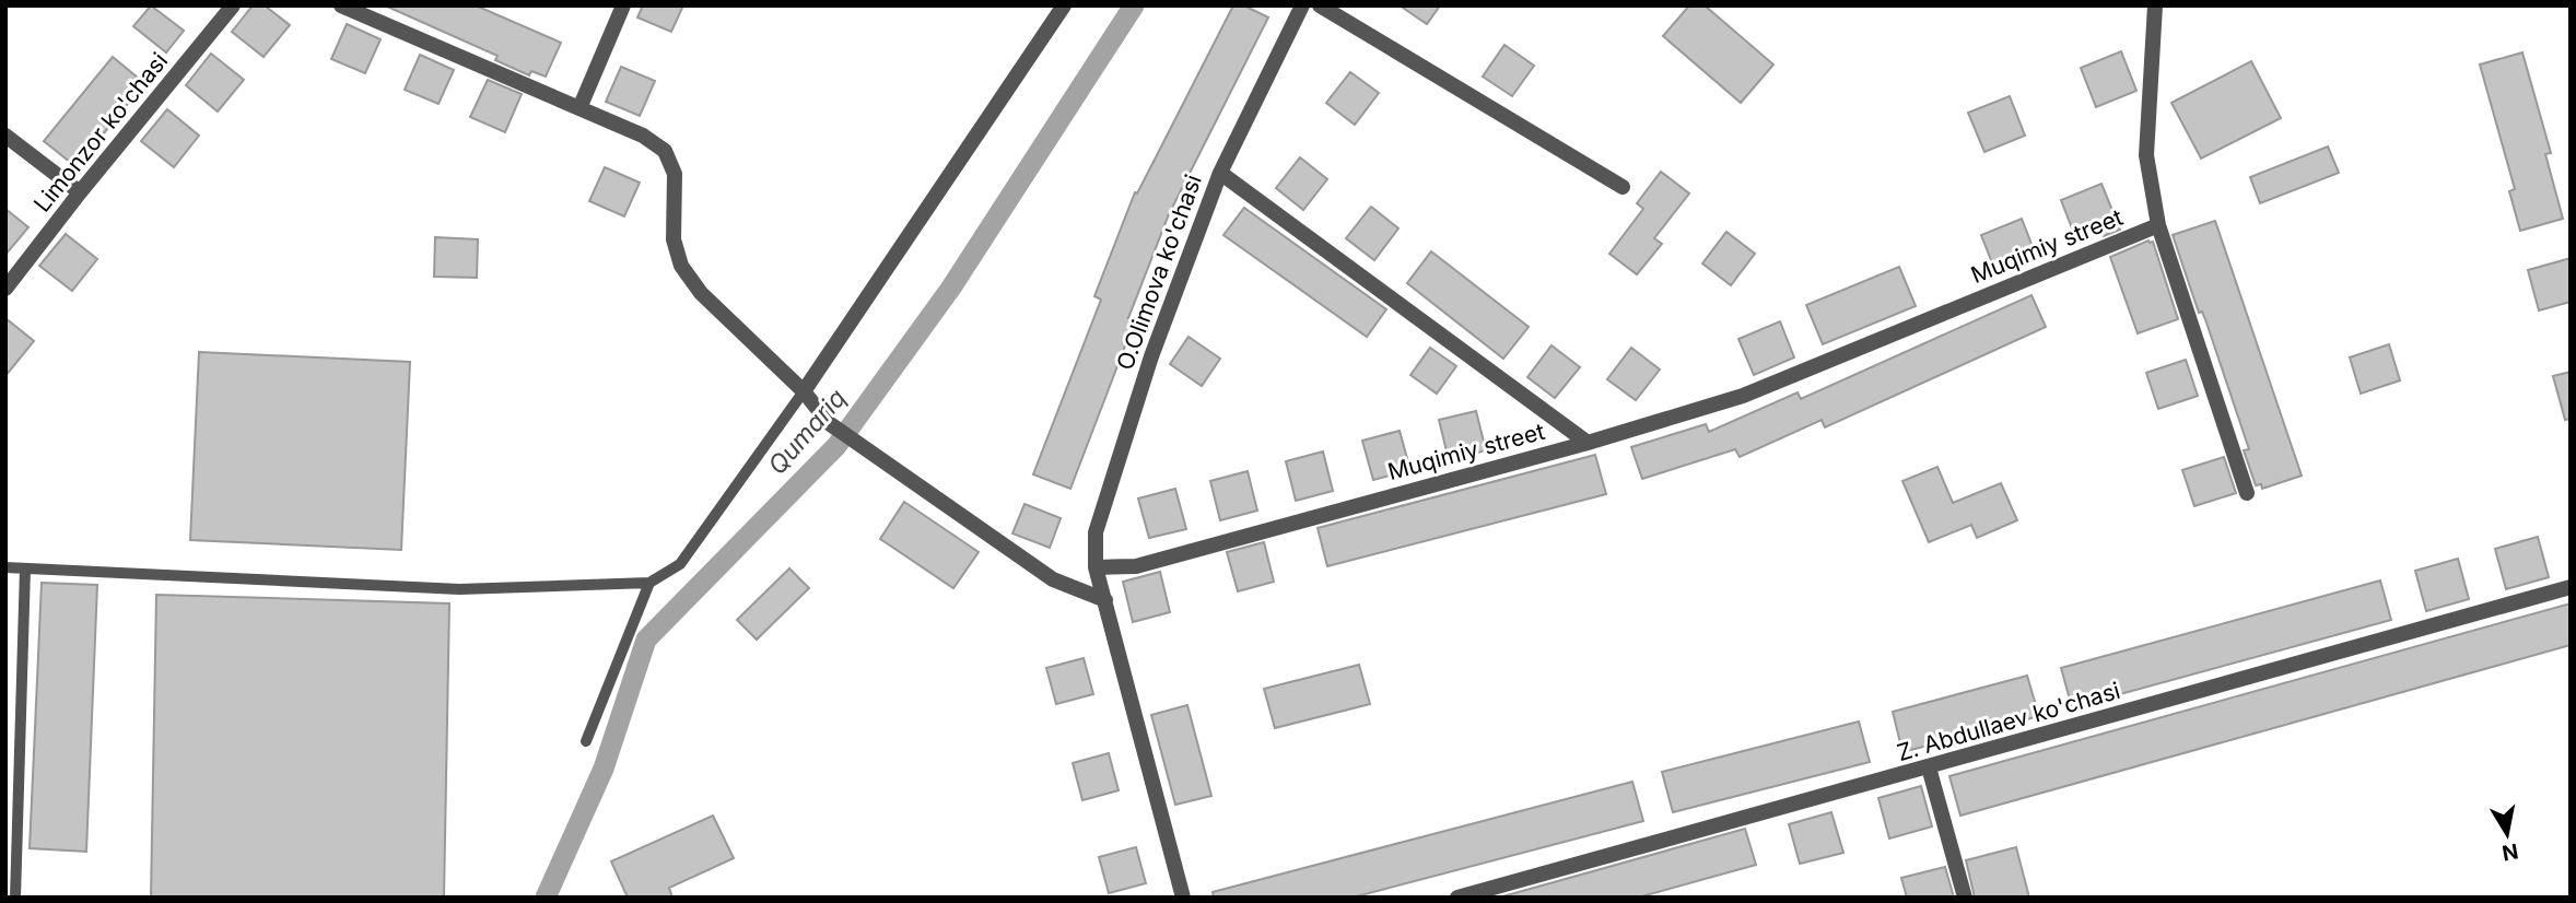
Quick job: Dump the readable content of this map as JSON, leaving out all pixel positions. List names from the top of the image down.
{
  "streets": {
    "street": [
      "Limonzor ko'chasi",
      "Muqimiy street",
      "O.Olimova ko'chasi",
      "Z. Abdullaev ko'chasi"
    ]
  },
  "crossings": [
    ["Muqimiy street", "O.Olimova ko'chasi"]
  ],
  "water": ["Qumariq"],
  "north": "bottom"
}
